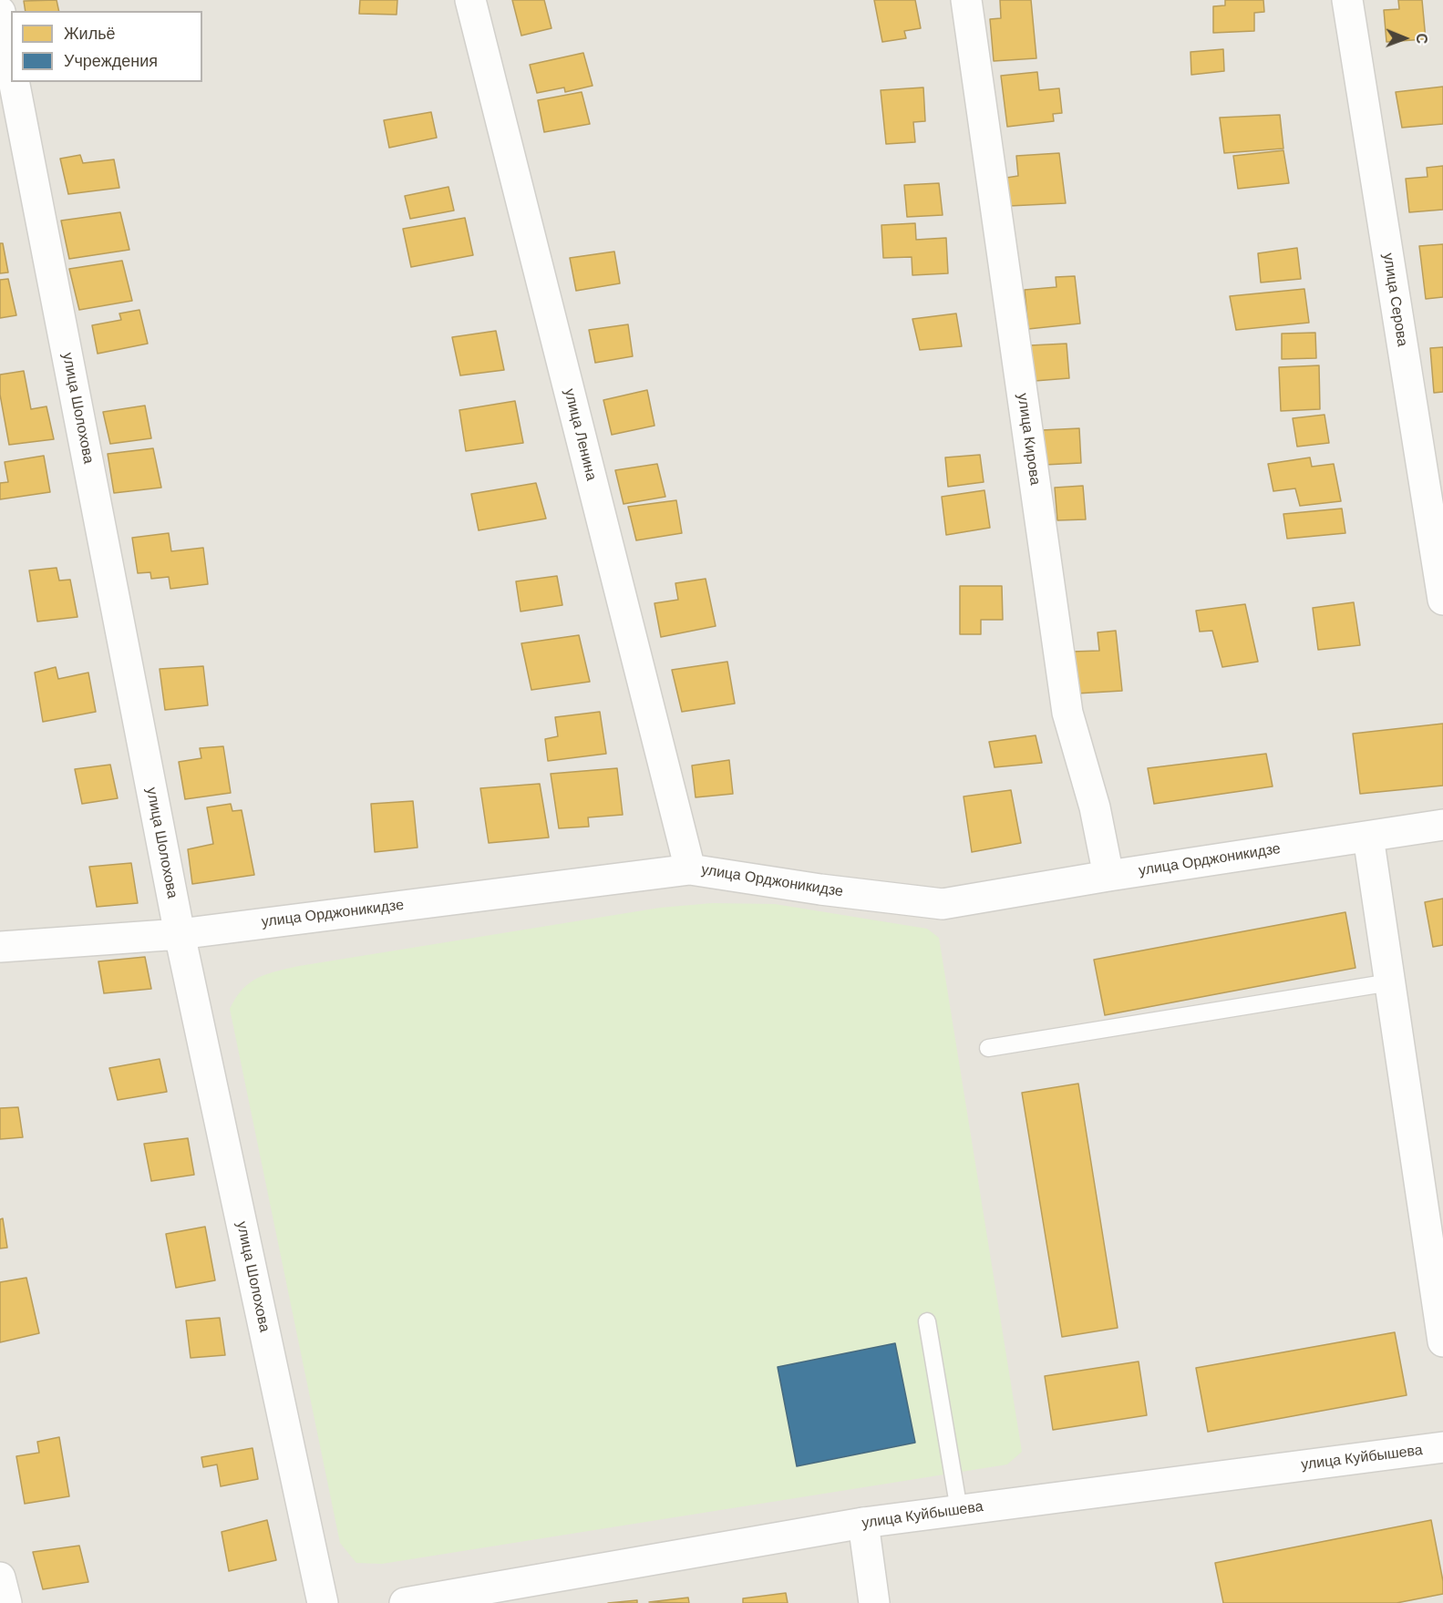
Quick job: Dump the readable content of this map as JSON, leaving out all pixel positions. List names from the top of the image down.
{
  "streets": {
    "street": [
      "улица Серова",
      "улица Шолохова",
      "улица Ленина",
      "улица Кирова",
      "улица Орджоникидзе",
      "улица Куйбышева"
    ]
  },
  "crossings": [
    ["улица Шолохова", "улица Орджоникидзе"],
    ["улица Ленина", "улица Орджоникидзе"],
    ["улица Кирова", "улица Орджоникидзе"]
  ],
  "legend": ["Жильё", "Учреждения"],
  "north": "right"
}
